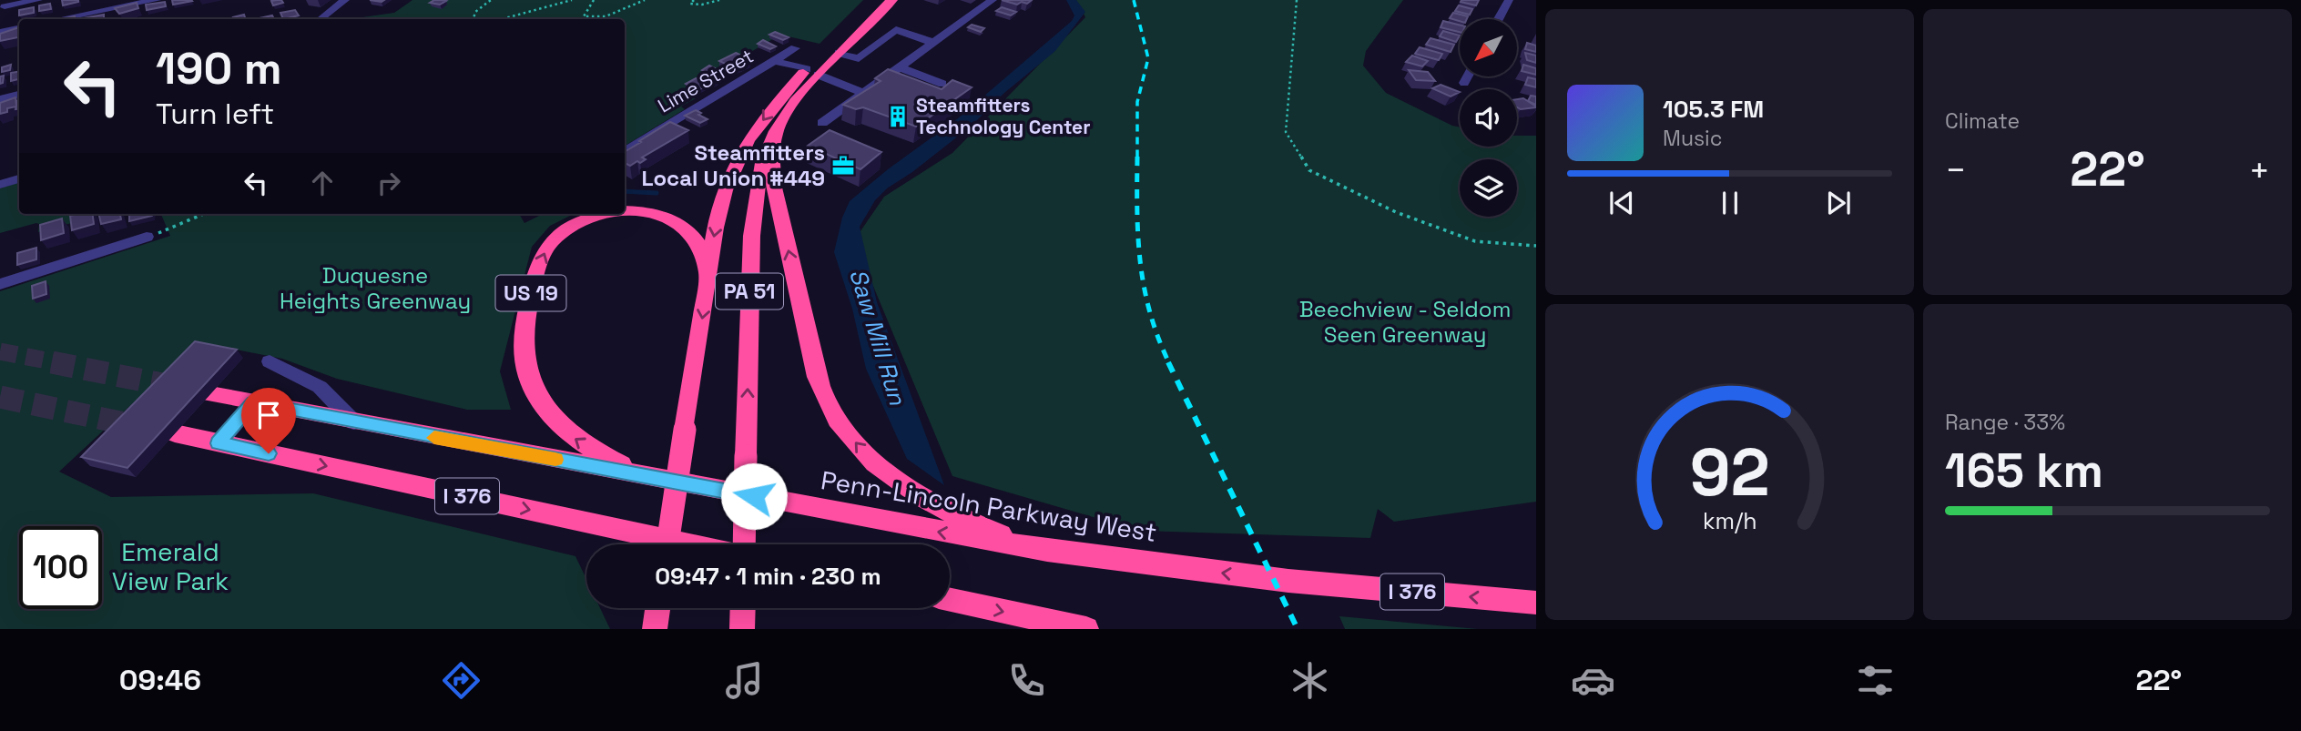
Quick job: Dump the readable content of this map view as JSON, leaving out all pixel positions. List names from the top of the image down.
{
  "streets": {
    "highway": [
      "PA 51",
      "US 19",
      "I 376",
      "Penn-Lincoln Parkway West"
    ],
    "street": ["Lime Street"]
  },
  "crossings": [
    ["US 19", "Penn-Lincoln Parkway West"]
  ],
  "one_way": ["Penn-Lincoln Parkway West"],
  "water": ["Saw Mill Run"],
  "parks": ["Duquesne Heights Greenway", "Beechview - Seldom Seen Greenway", "Emerald View Park"],
  "places": {
    "building": ["Steamfitters Technology Center"],
    "office": ["Steamfitters Local Union #449"]
  },
  "north": "bottom left",
  "page": {
    "tile": [
      "Climate",
      ["Range · 33%", "165 km"]
    ],
    "turn": ["190 m", "Turn left"],
    "song": ["105.3 FM", "Music"],
    "heat": ["−", "22°", "+"],
    "limit": "100",
    "trip": "09:47 · 1 min · 230 m",
    "tabs": ["09:46", "22°"],
    "gauge": ["92", "km/h"]
  }
}
